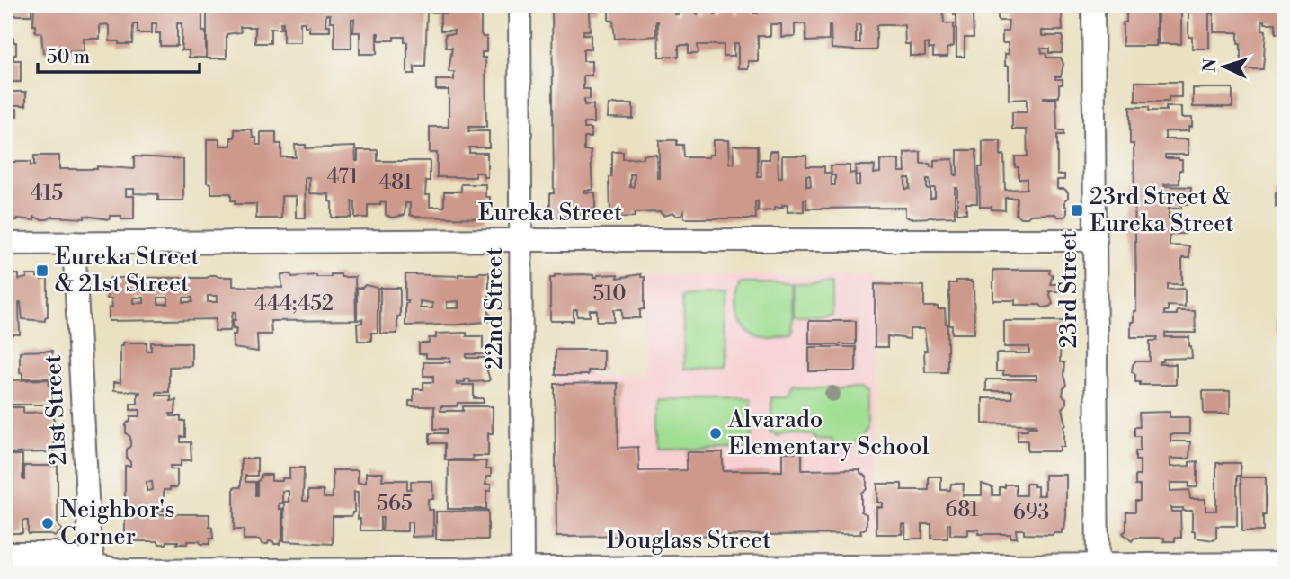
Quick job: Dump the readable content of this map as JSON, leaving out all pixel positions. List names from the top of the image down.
{
  "streets": {
    "street": [
      "Eureka Street",
      "23rd Street",
      "22nd Street",
      "21st Street",
      "Douglass Street"
    ]
  },
  "crossings": [
    ["Eureka Street", "23rd Street"],
    ["Eureka Street", "22nd Street"],
    ["Eureka Street", "21st Street"],
    ["23rd Street", "Douglass Street"],
    ["22nd Street", "Douglass Street"],
    ["21st Street", "Douglass Street"]
  ],
  "places": {
    "transit": ["23rd Street & Eureka Street", "Eureka Street & 21st Street"],
    "other": ["Alvarado Elementary School", "Neighbor's Corner"]
  },
  "house_numbers": [
    "471",
    "481",
    "415",
    "510",
    "444;452",
    "565",
    "681",
    "693"
  ],
  "scale_bar": "50 m",
  "north": "left"
}
